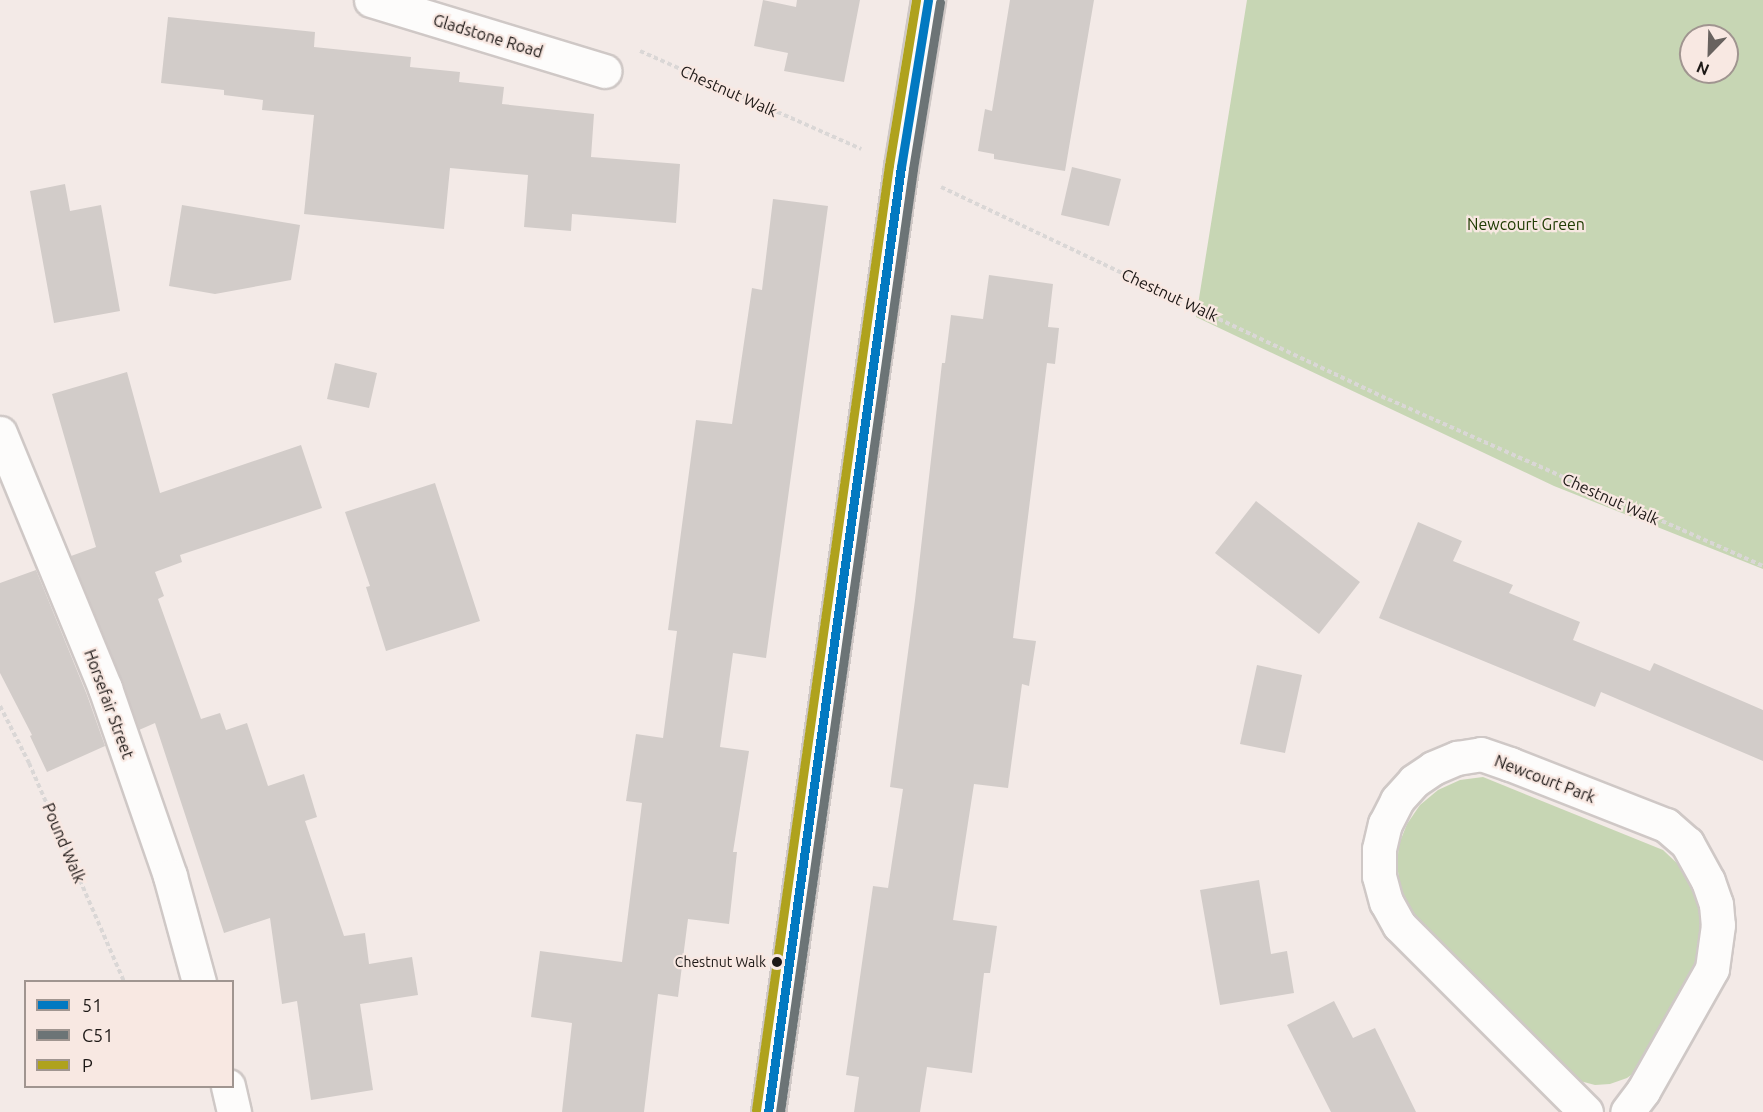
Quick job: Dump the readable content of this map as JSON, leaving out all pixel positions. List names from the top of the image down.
{
  "streets": {
    "street": ["Gladstone Road", "Horsefair Street", "Newcourt Park"],
    "path": ["Chestnut Walk", "Pound Walk"]
  },
  "crossings": [
    ["Gladstone Road", "Chestnut Walk"]
  ],
  "parks": ["Newcourt Green"],
  "places": ["Chestnut Walk"],
  "lines": ["transit line 51", "transit line P", "transit line C51"],
  "legend": ["51", "C51", "P"],
  "north": "bottom left"
}
